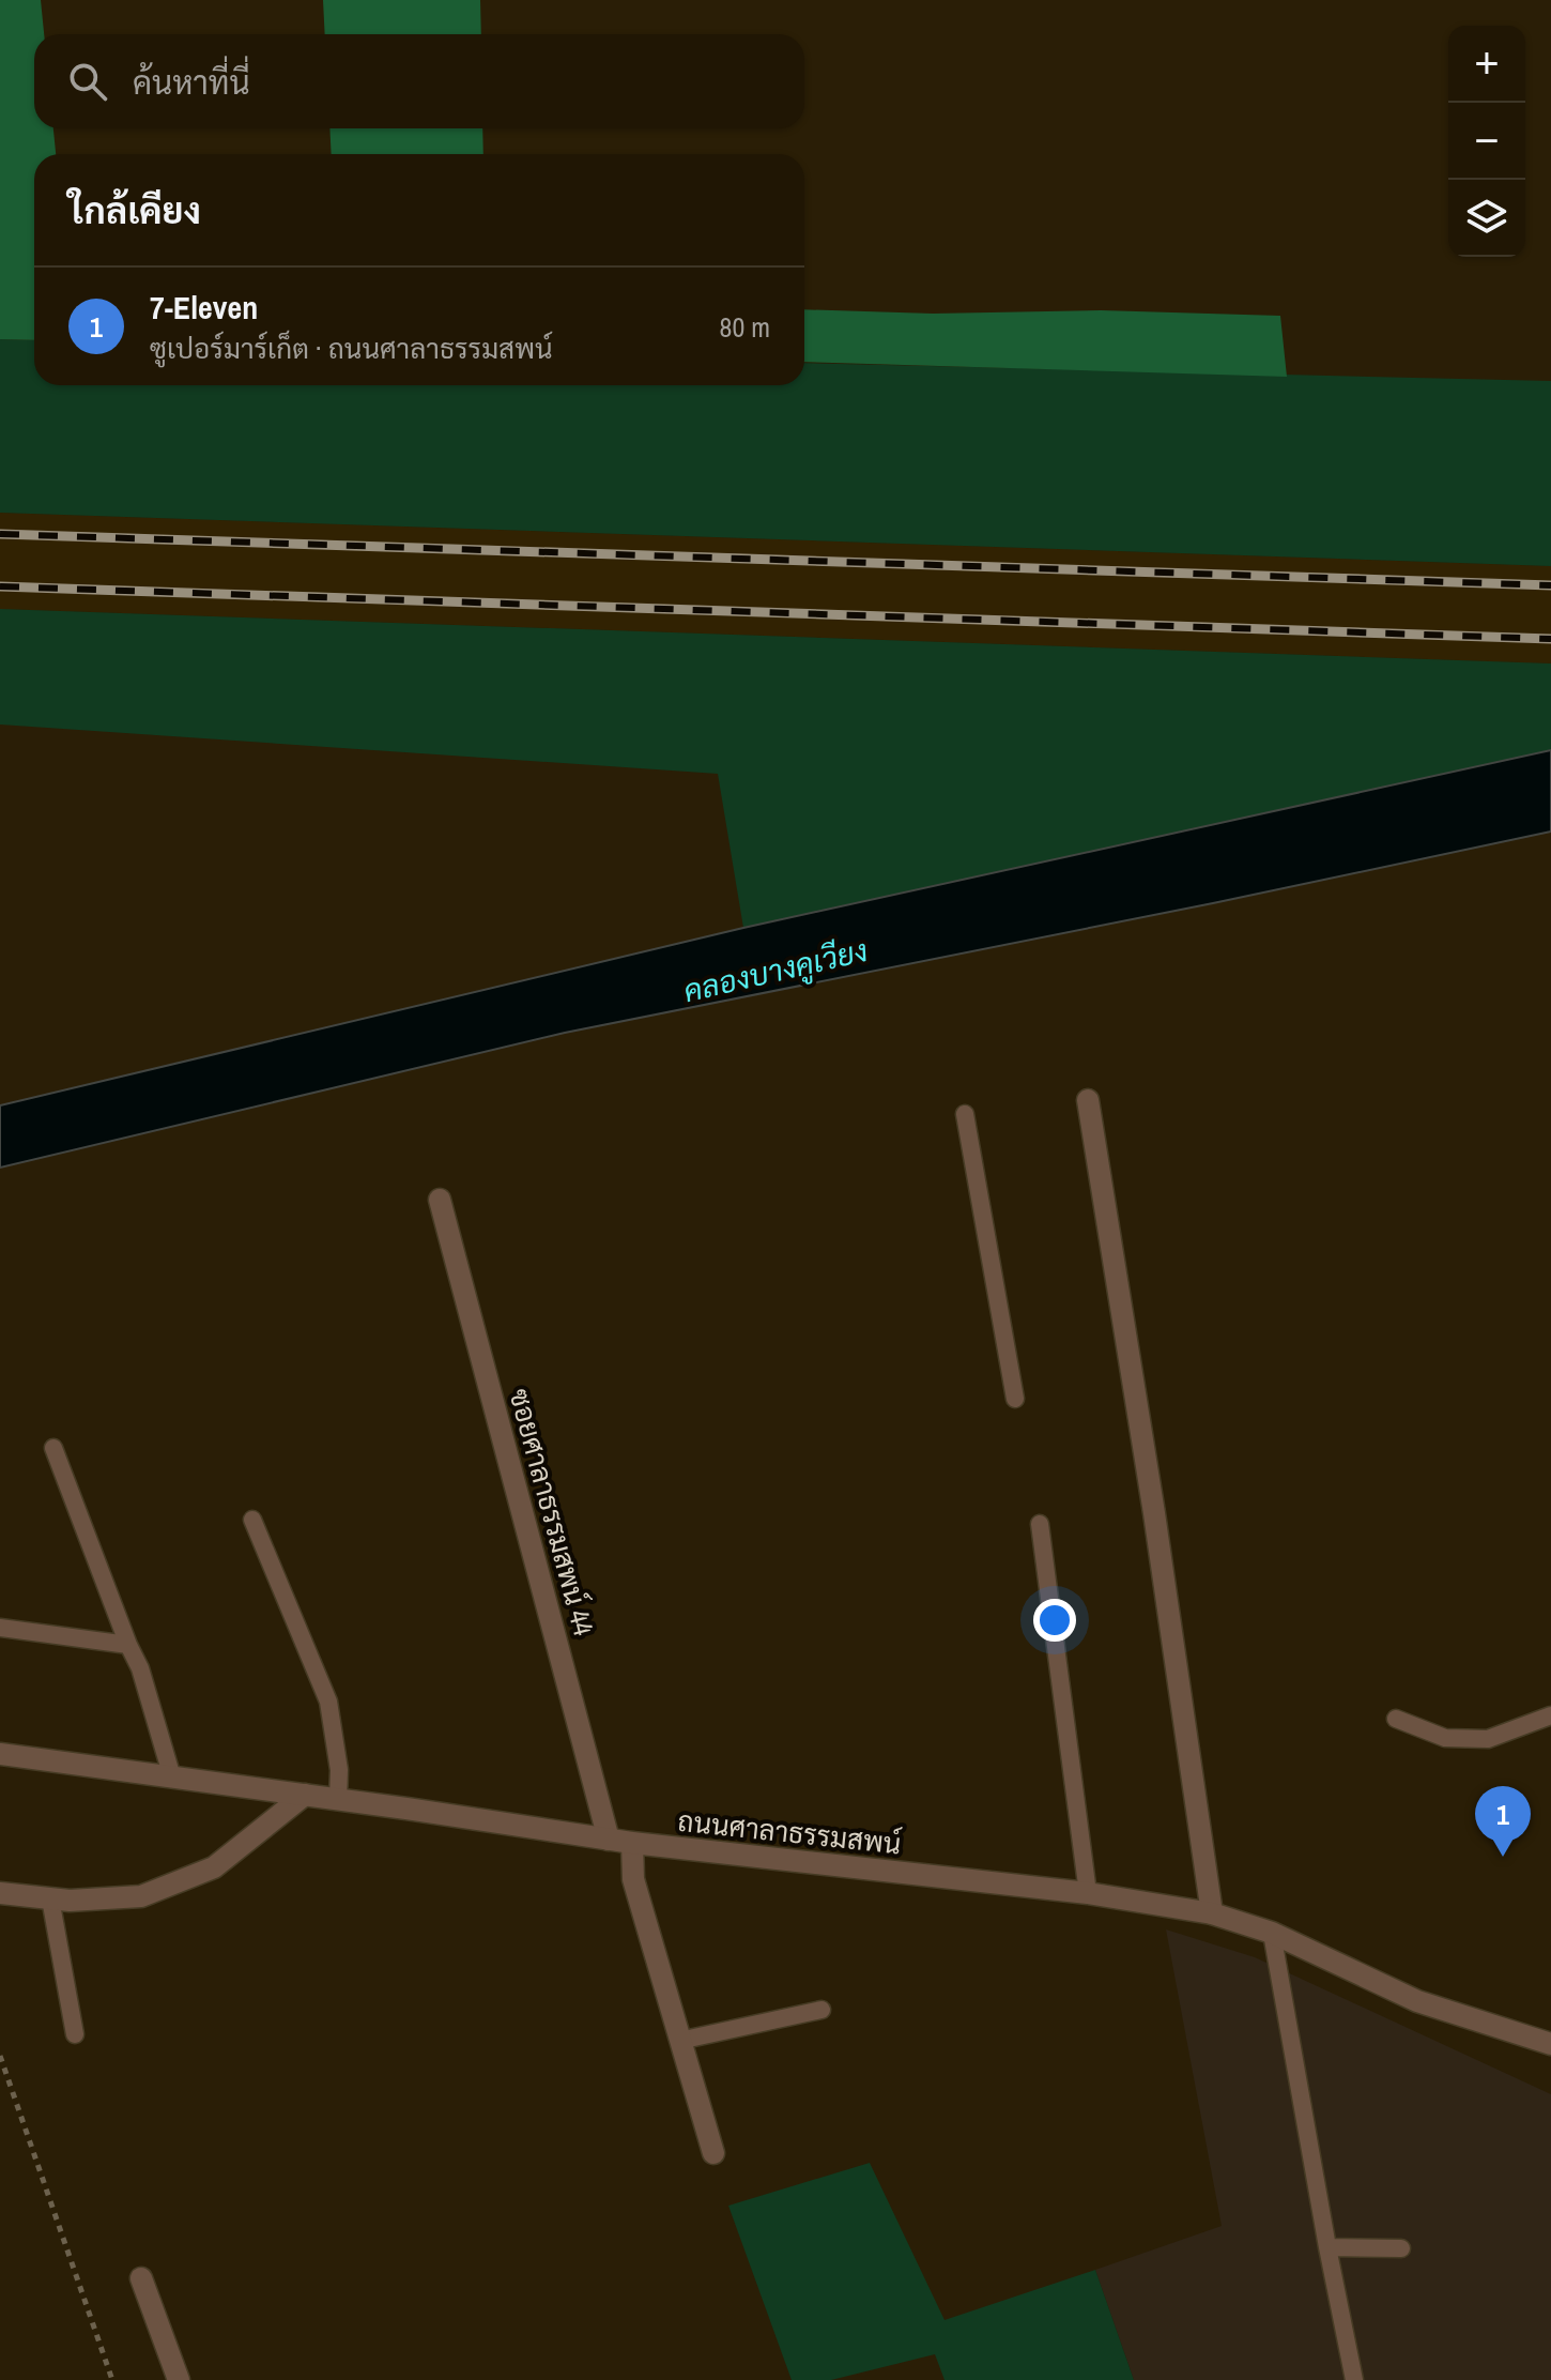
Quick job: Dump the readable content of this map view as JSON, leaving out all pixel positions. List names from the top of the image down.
{
  "streets": {
    "street": ["ซอยศาลาธรรมสพน์ 44", "ถนนศาลาธรรมสพน์"]
  },
  "crossings": [
    ["ซอยศาลาธรรมสพน์ 44", "ถนนศาลาธรรมสพน์"]
  ],
  "water": ["คลองบางคูเวียง"],
  "page": {
    "map_buttons": ["+", "−"],
    "search": "ค้นหาที่นี่",
    "heading": "ใกล้เคียง",
    "list": [
      {
        "mark": "1",
        "name": "7-Eleven",
        "note": "ซูเปอร์มาร์เก็ต · ถนนศาลาธรรมสพน์",
        "value": "80 m"
      }
    ],
    "pins": "1"
  }
}
